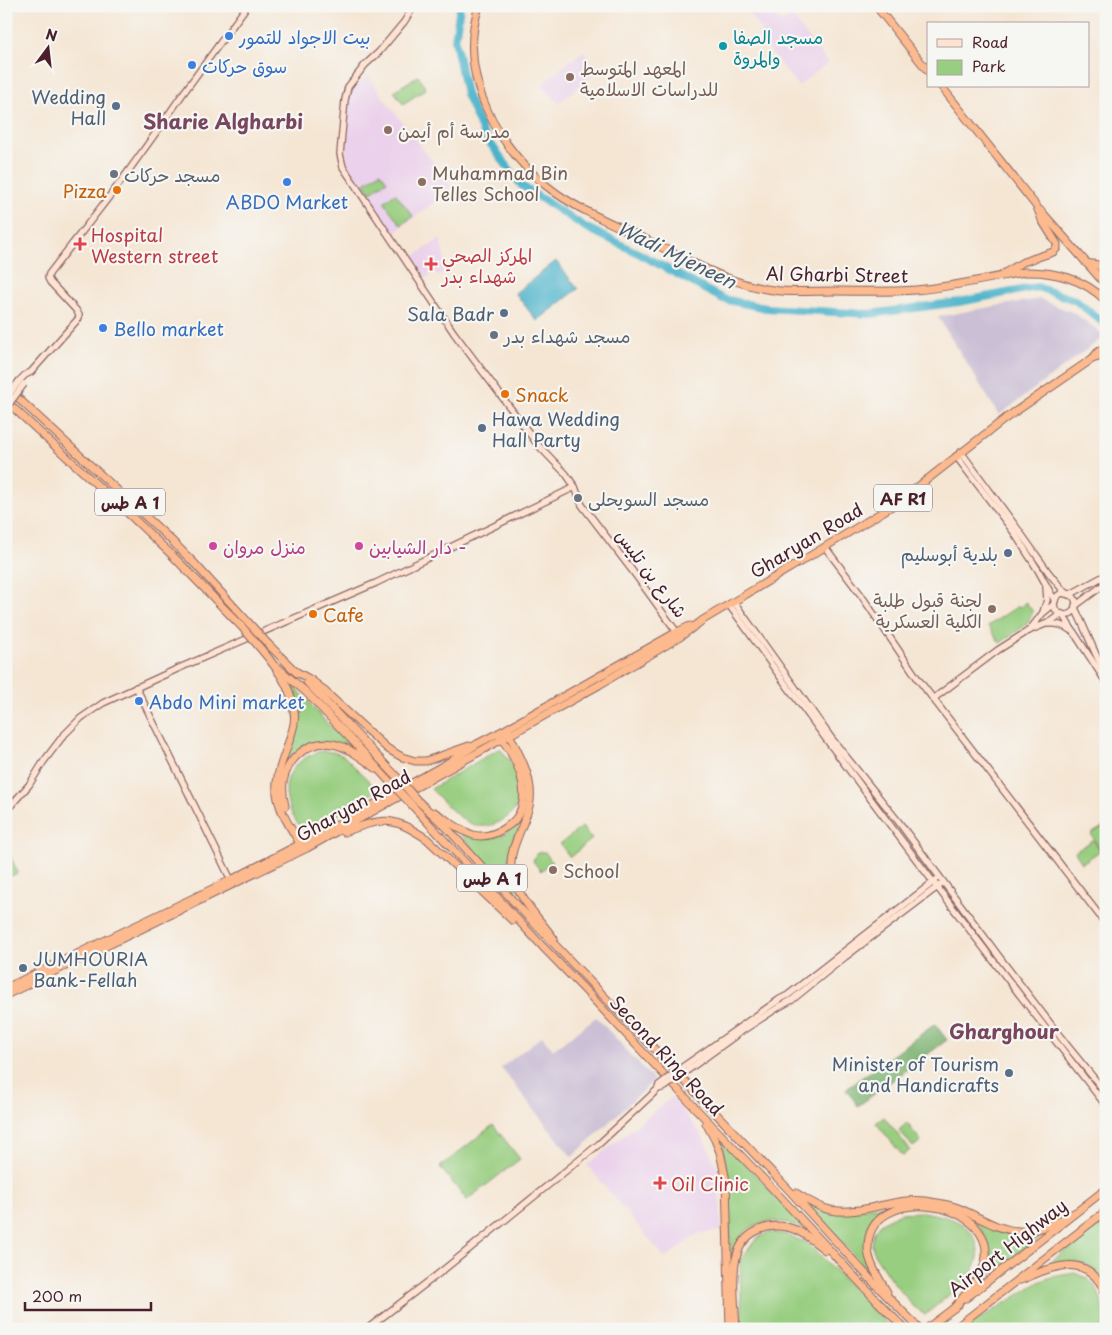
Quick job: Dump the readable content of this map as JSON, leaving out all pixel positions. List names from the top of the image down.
{
  "streets": {
    "highway": [
      "Al Gharbi Street",
      "AF R1",
      "طس A 1",
      "Gharyan Road",
      "Second Ring Road",
      "Airport Highway"
    ],
    "street": ["شارع بن تليس"]
  },
  "crossings": [
    ["Gharyan Road", "شارع بن تليس"]
  ],
  "districts": ["Sharie Algharbi", "Gharghour"],
  "water": ["Wadi Mjeneen"],
  "places": {
    "other": [
      "بيت الاجواد للتمور",
      "مسجد الصفا والمروة",
      "سوق حركات",
      "المعهد المتوسط للدراسات الاسلامية",
      "Wedding Hall",
      "مدرسة أم أيمن",
      "مسجد حركات",
      "ABDO Market",
      "Muhammad Bin Telles School",
      "Pizza",
      "Sala Badr",
      "Bello market",
      "مسجد شهداء بدر",
      "Snack",
      "Hawa Wedding Hall Party",
      "مسجد السويحلى",
      "منزل مروان",
      "دار الشيابين -",
      "بلدية أبوسليم",
      "لجنة قبول طلبة الكلية العسكرية",
      "Cafe",
      "Abdo Mini market",
      "School",
      "JUMHOURIA Bank-Fellah",
      "Minister of Tourism and Handicrafts"
    ],
    "health": ["Hospital Western street", "المركز الصحي شهداء بدر", "Oil Clinic"]
  },
  "legend": ["Road", "Park"],
  "scale_bar": "200 m",
  "north": "top"
}
